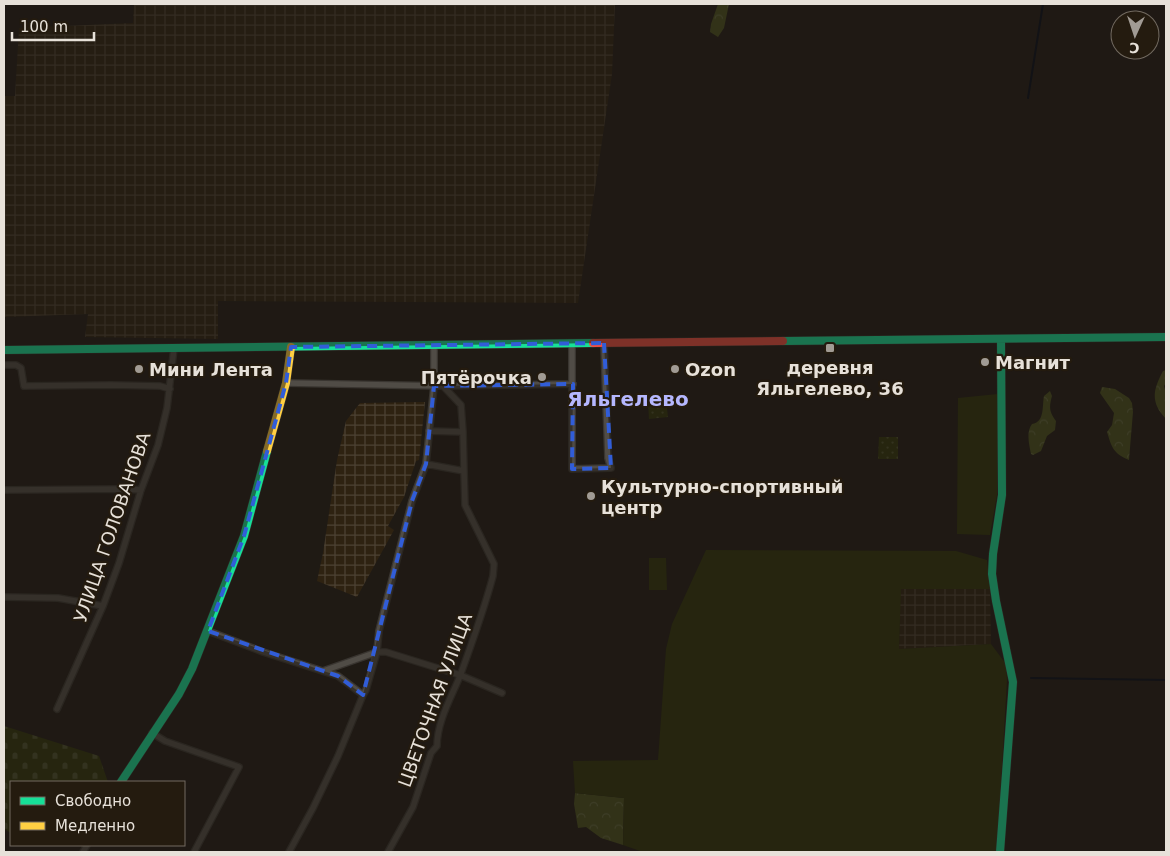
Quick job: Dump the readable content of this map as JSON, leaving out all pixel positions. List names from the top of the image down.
{
  "streets": {
    "street": ["УЛИЦА ГОЛОВАНОВА", "ЦВЕТОЧНАЯ УЛИЦА"]
  },
  "districts": ["Яльгелево"],
  "places": {
    "transit": ["деревня Яльгелево, 36"],
    "other": [
      "Магнит",
      "Мини Лента",
      "Ozon",
      "Пятёрочка",
      "Культурно-спортивный центр"
    ]
  },
  "legend": ["Свободно", "Медленно"],
  "scale_bar": "100 m",
  "north": "bottom"
}
